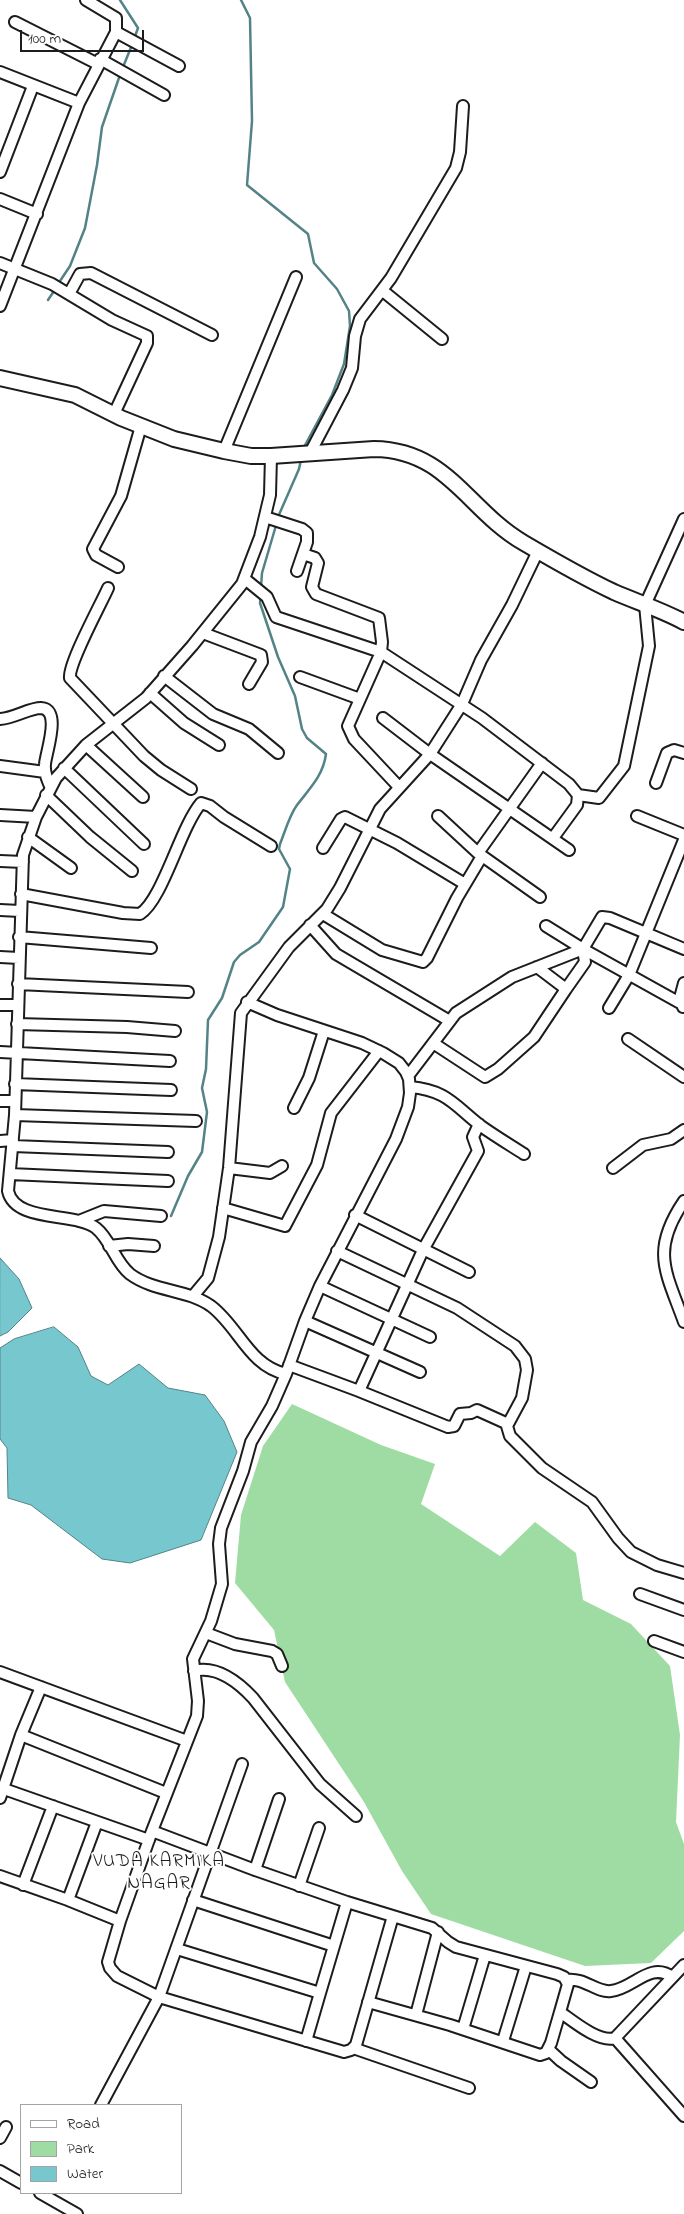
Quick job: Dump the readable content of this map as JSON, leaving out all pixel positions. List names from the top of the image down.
{
  "districts": ["VUDA KARMIKA NAGAR"],
  "legend": ["Road", "Park", "Water"],
  "scale_bar": "100 m"
}
